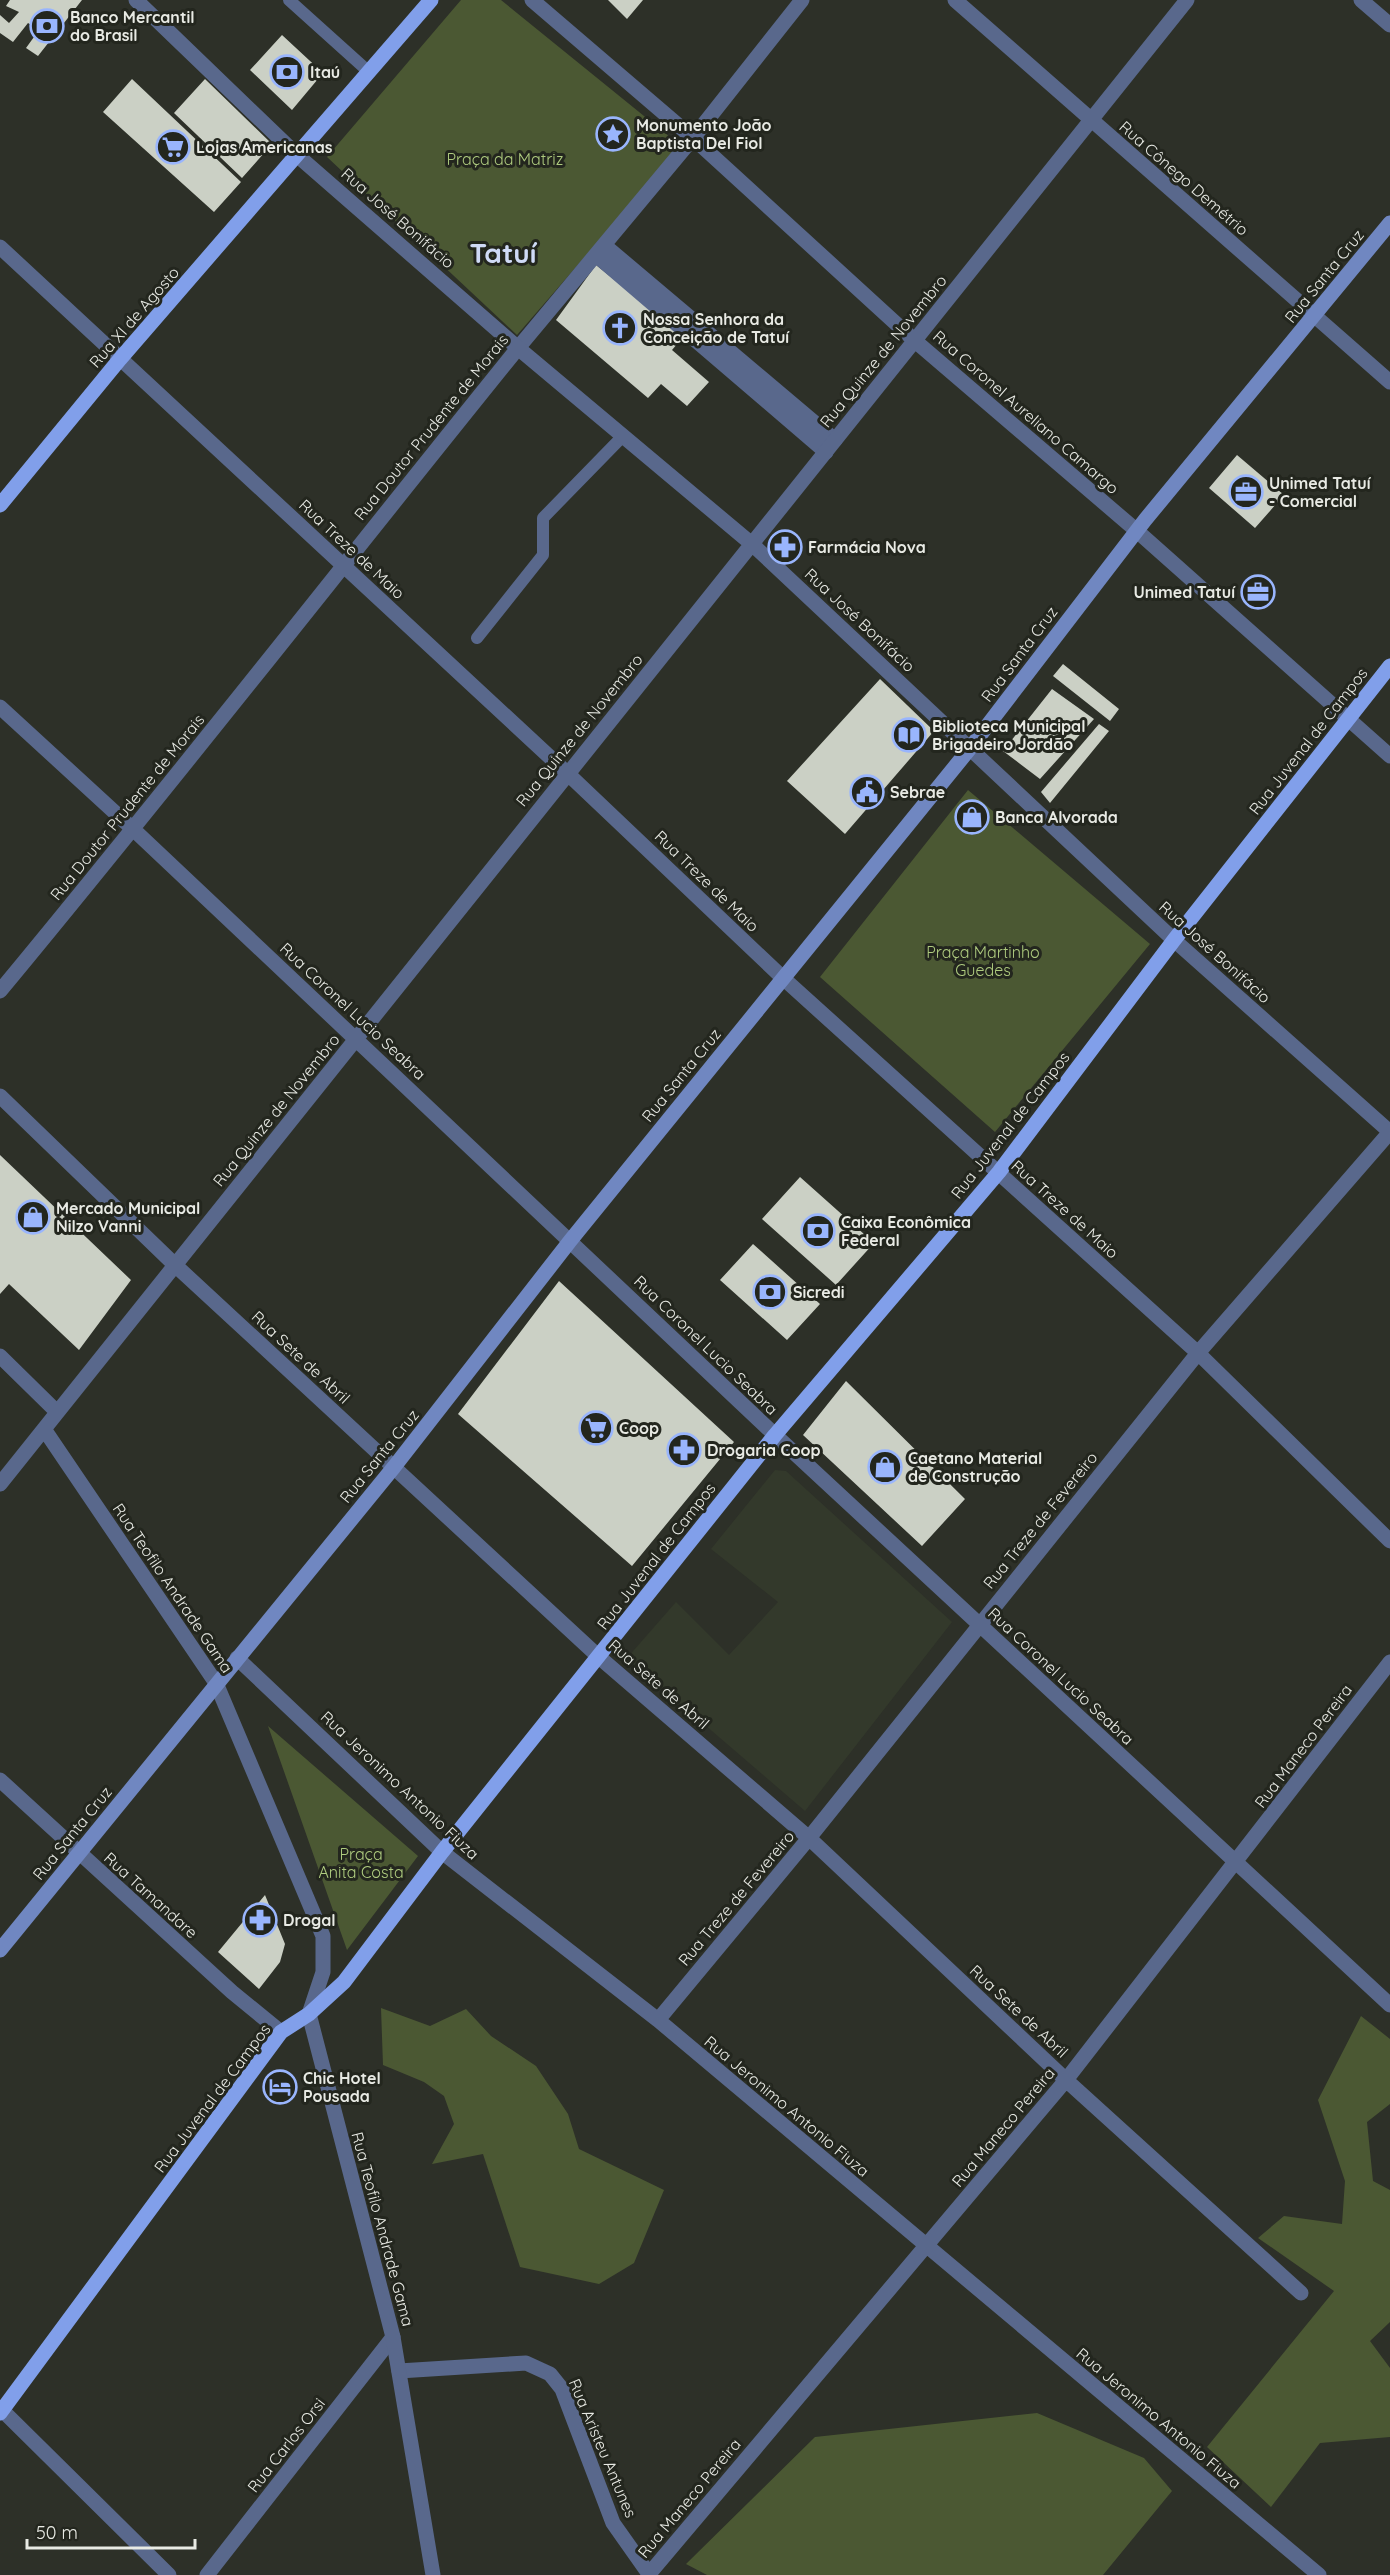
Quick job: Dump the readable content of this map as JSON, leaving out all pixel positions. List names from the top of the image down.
{
  "streets": {
    "main road": ["Rua Santa Cruz", "Rua XI de Agosto", "Rua Juvenal de Campos"],
    "street": [
      "Rua Cônego Demétrio",
      "Rua José Bonifácio",
      "Rua Quinze de Novembro",
      "Rua Coronel Aureliano Camargo",
      "Rua Doutor Prudente de Morais",
      "Rua Treze de Maio",
      "Rua Coronel Lucio Seabra",
      "Rua Sete de Abril",
      "Rua Treze de Fevereiro",
      "Rua Teofilo Andrade Gama",
      "Rua Maneco Pereira",
      "Rua Jeronimo Antonio Fiuza",
      "Rua Tamandare",
      "Rua Carlos Orsi",
      "Rua Aristeu Antunes"
    ]
  },
  "crossings": [
    ["Rua Cônego Demétrio", "Rua Santa Cruz"],
    ["Rua Cônego Demétrio", "Rua Quinze de Novembro"],
    ["Rua José Bonifácio", "Rua Santa Cruz"],
    ["Rua José Bonifácio", "Rua XI de Agosto"],
    ["Rua José Bonifácio", "Rua Quinze de Novembro"],
    ["Rua José Bonifácio", "Rua Doutor Prudente de Morais"],
    ["Rua José Bonifácio", "Rua Juvenal de Campos"],
    ["Rua José Bonifácio", "Rua Treze de Fevereiro"],
    ["Rua Santa Cruz", "Rua Coronel Aureliano Camargo"],
    ["Rua Santa Cruz", "Rua Treze de Maio"],
    ["Rua Santa Cruz", "Rua Coronel Lucio Seabra"],
    ["Rua Santa Cruz", "Rua Sete de Abril"],
    ["Rua Santa Cruz", "Rua Teofilo Andrade Gama"],
    ["Rua Santa Cruz", "Rua Jeronimo Antonio Fiuza"],
    ["Rua Santa Cruz", "Rua Tamandare"],
    ["Rua XI de Agosto", "Rua Treze de Maio"],
    ["Rua Quinze de Novembro", "Rua Coronel Aureliano Camargo"],
    ["Rua Quinze de Novembro", "Rua Treze de Maio"],
    ["Rua Quinze de Novembro", "Rua Coronel Lucio Seabra"],
    ["Rua Quinze de Novembro", "Rua Sete de Abril"],
    ["Rua Quinze de Novembro", "Rua Teofilo Andrade Gama"],
    ["Rua Coronel Aureliano Camargo", "Rua Doutor Prudente de Morais"],
    ["Rua Coronel Aureliano Camargo", "Rua Juvenal de Campos"],
    ["Rua Doutor Prudente de Morais", "Rua Treze de Maio"],
    ["Rua Doutor Prudente de Morais", "Rua Coronel Lucio Seabra"],
    ["Rua Treze de Maio", "Rua Juvenal de Campos"],
    ["Rua Treze de Maio", "Rua Treze de Fevereiro"],
    ["Rua Juvenal de Campos", "Rua Coronel Lucio Seabra"],
    ["Rua Juvenal de Campos", "Rua Sete de Abril"],
    ["Rua Juvenal de Campos", "Rua Teofilo Andrade Gama"],
    ["Rua Juvenal de Campos", "Rua Jeronimo Antonio Fiuza"],
    ["Rua Juvenal de Campos", "Rua Tamandare"],
    ["Rua Coronel Lucio Seabra", "Rua Treze de Fevereiro"],
    ["Rua Coronel Lucio Seabra", "Rua Maneco Pereira"],
    ["Rua Sete de Abril", "Rua Treze de Fevereiro"],
    ["Rua Sete de Abril", "Rua Maneco Pereira"],
    ["Rua Treze de Fevereiro", "Rua Jeronimo Antonio Fiuza"],
    ["Rua Teofilo Andrade Gama", "Rua Carlos Orsi"],
    ["Rua Teofilo Andrade Gama", "Rua Aristeu Antunes"],
    ["Rua Maneco Pereira", "Rua Jeronimo Antonio Fiuza"],
    ["Rua Maneco Pereira", "Rua Aristeu Antunes"]
  ],
  "districts": ["Tatuí"],
  "parks": ["Praça da Matriz", "Praça Martinho Guedes", "Praça Anita Costa"],
  "places": {
    "bank": [
      "Banco Mercantil do Brasil",
      "Itaú",
      "Caixa Econômica Federal",
      "Sicredi"
    ],
    "place": ["Monumento João Baptista Del Fiol"],
    "supermarket": ["Lojas Americanas", "Coop"],
    "church": ["Nossa Senhora da Conceição de Tatuí"],
    "office": ["Unimed Tatuí - Comercial", "Unimed Tatuí"],
    "pharmacy": ["Farmácia Nova", "Drogaria Coop", "Drogal"],
    "library": ["Biblioteca Municipal Brigadeiro Jordão"],
    "public building": ["Sebrae"],
    "shop": ["Banca Alvorada", "Mercado Municipal Nilzo Vanni", "Caetano Material de Construção"],
    "hotel": ["Chic Hotel Pousada"]
  },
  "scale_bar": "50 m"
}
